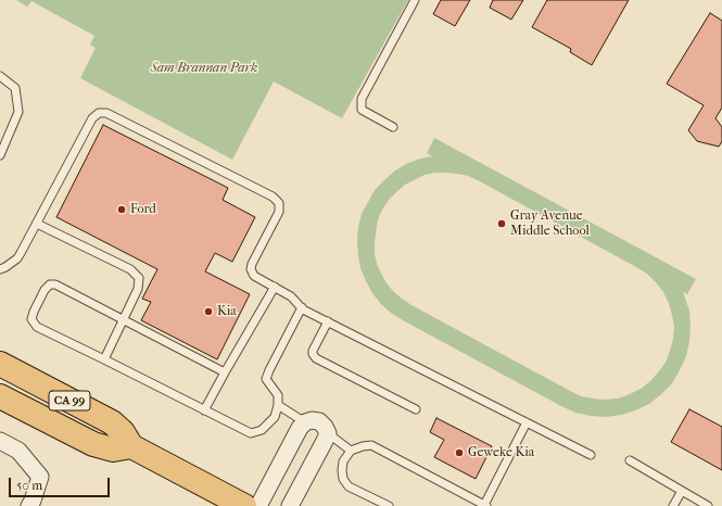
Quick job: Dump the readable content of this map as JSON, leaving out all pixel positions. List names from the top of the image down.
{
  "streets": {
    "highway": ["CA 99"]
  },
  "parks": ["Sam Brannan Park"],
  "places": [
    "Ford",
    "Gray Avenue Middle School",
    "Kia",
    "Geweke Kia"
  ],
  "scale_bar": "50 m"
}
